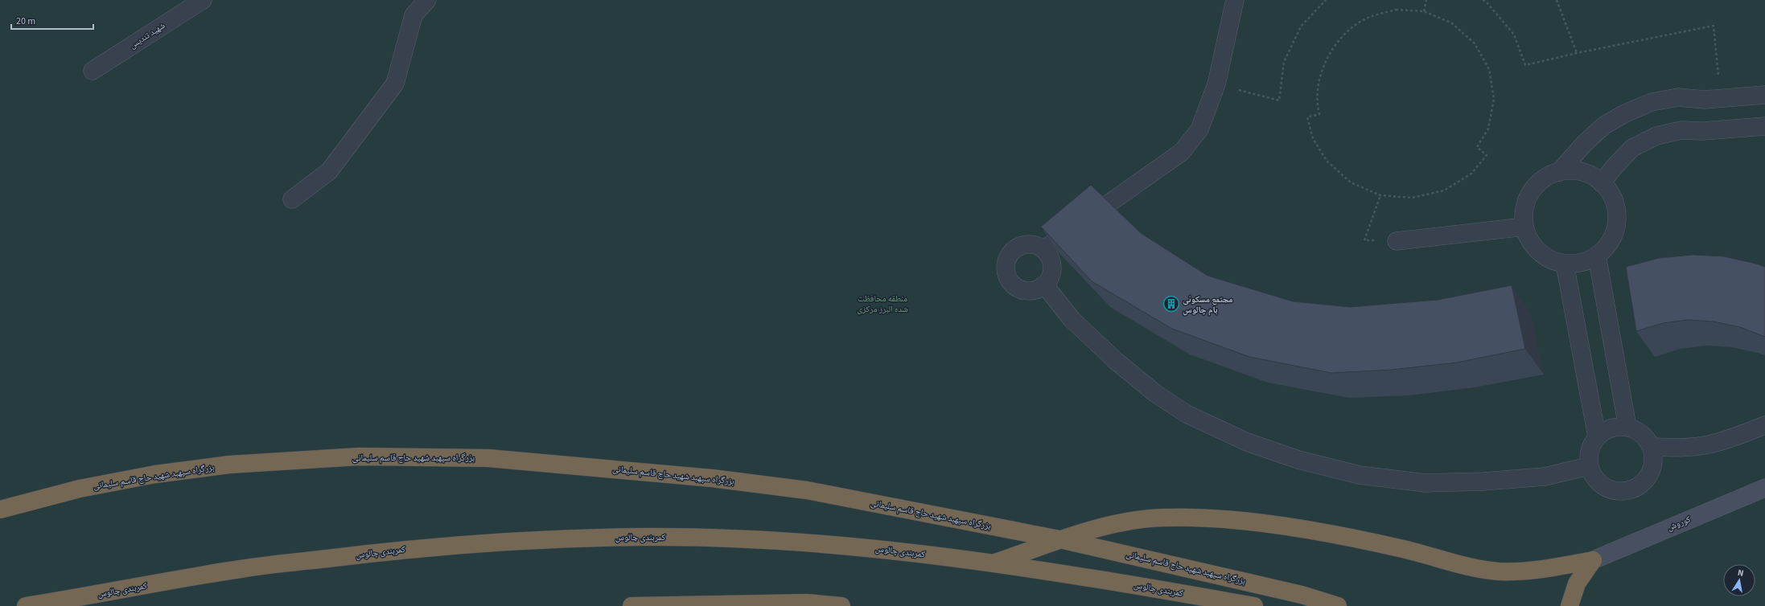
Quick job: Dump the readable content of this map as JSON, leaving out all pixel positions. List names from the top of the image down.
{
  "streets": {
    "highway": ["بزرگراه سپهبد شهید حاج قاسم سلیمانی", "کمربندی چالوس"],
    "main road": ["کوروش"],
    "street": ["شهید تندیس"]
  },
  "parks": ["منطقه محافظت شده البرز مرکزی"],
  "places": {
    "building": ["مجتمع مسکونی بام چالوس"]
  },
  "scale_bar": "20 m",
  "north": "top"
}
